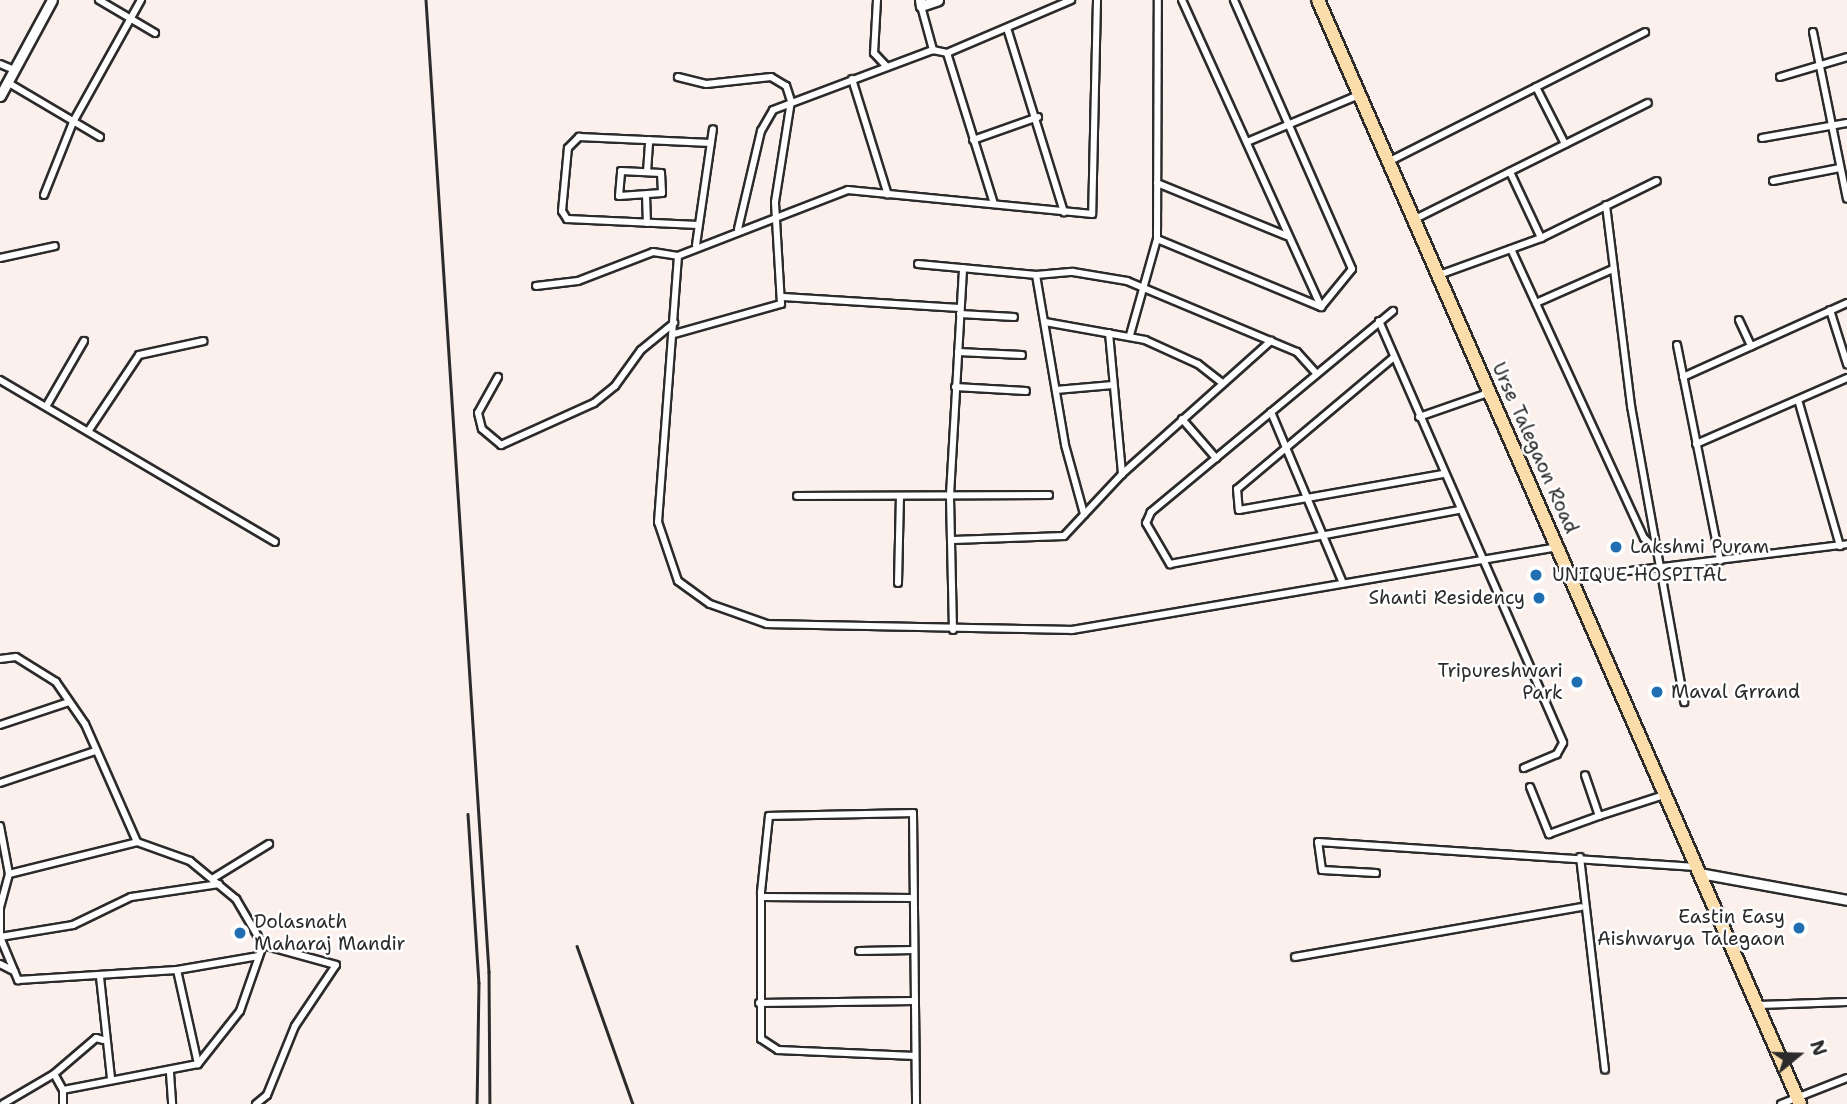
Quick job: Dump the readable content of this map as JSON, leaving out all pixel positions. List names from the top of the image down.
{
  "streets": {
    "highway": ["Urse Talegaon Road"]
  },
  "places": [
    "Lakshmi Puram",
    "UNIQUE HOSPITAL",
    "Shanti Residency",
    "Tripureshwari Park",
    "Maval Grrand",
    "Eastin Easy Aishwarya Talegaon",
    "Dolasnath Maharaj Mandir"
  ],
  "north": "right"
}
